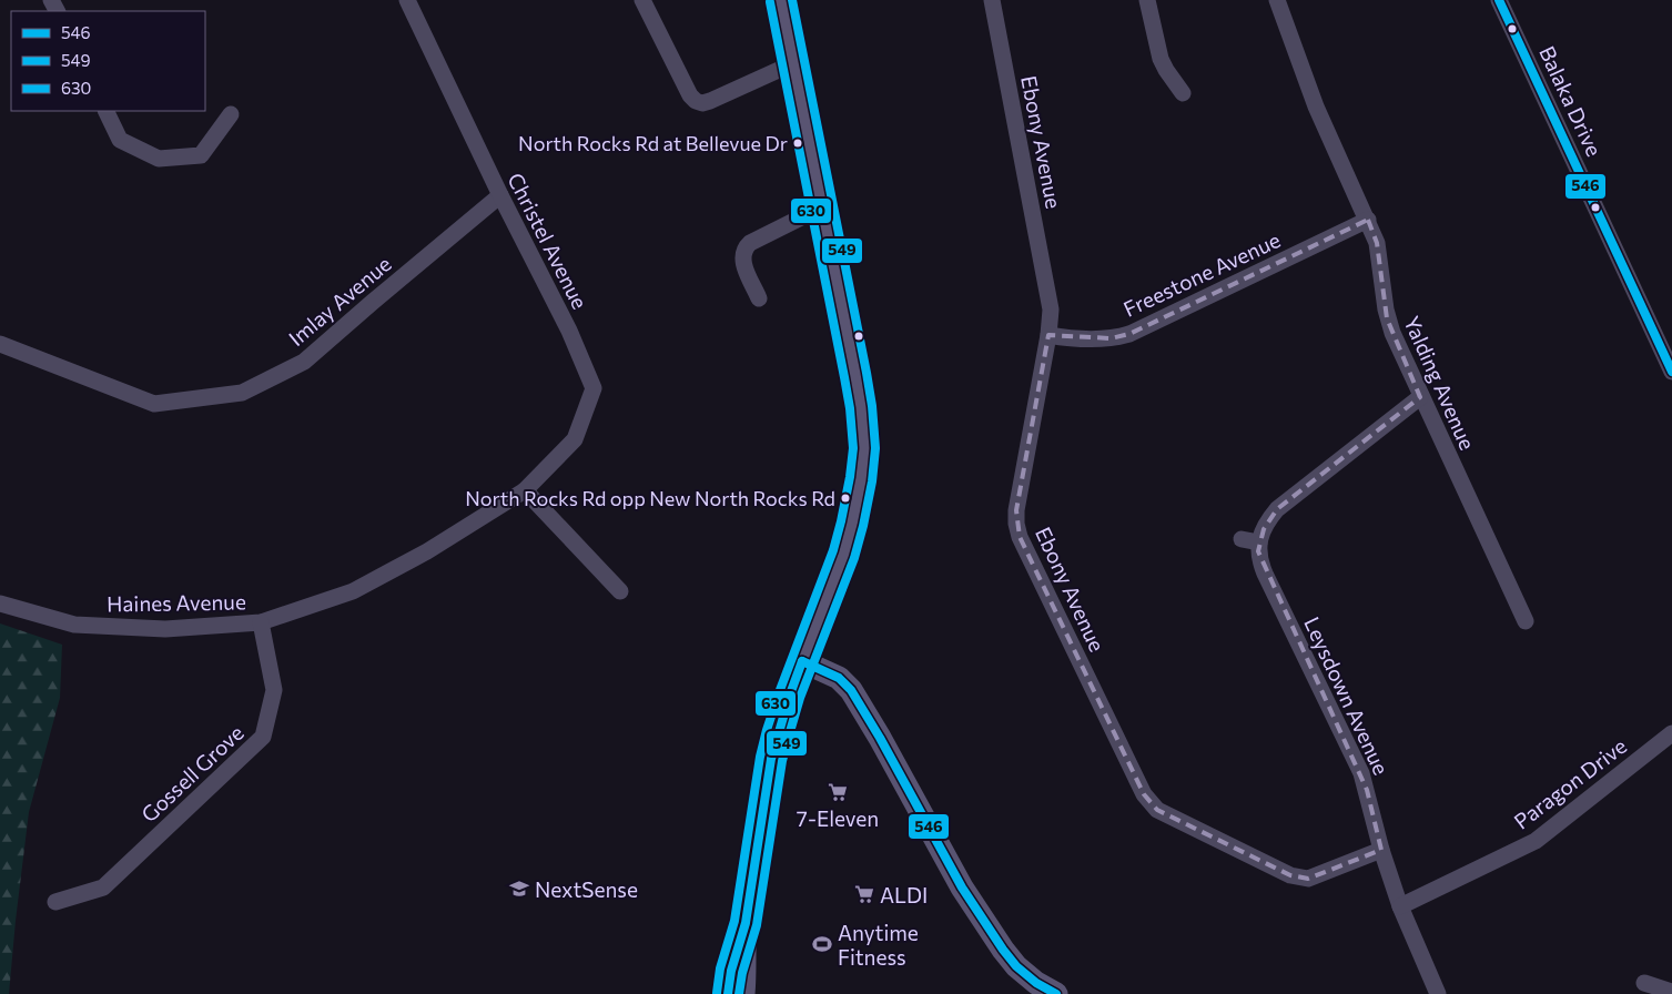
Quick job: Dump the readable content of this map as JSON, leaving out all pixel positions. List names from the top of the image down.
{
  "streets": {
    "street": [
      "Balaka Drive",
      "Ebony Avenue",
      "Christel Avenue",
      "Freestone Avenue",
      "Imlay Avenue",
      "Yalding Avenue",
      "Haines Avenue",
      "Leysdown Avenue",
      "Gossell Grove",
      "Paragon Drive"
    ]
  },
  "crossings": [
    ["Ebony Avenue", "Freestone Avenue"],
    ["Ebony Avenue", "Leysdown Avenue"],
    ["Christel Avenue", "Imlay Avenue"],
    ["Christel Avenue", "Haines Avenue"],
    ["Freestone Avenue", "Yalding Avenue"],
    ["Haines Avenue", "Gossell Grove"],
    ["Leysdown Avenue", "Paragon Drive"]
  ],
  "places": {
    "other": ["North Rocks Rd at Bellevue Dr", "North Rocks Rd opp New North Rocks Rd"],
    "supermarket": ["7-Eleven", "ALDI"],
    "school or university": ["NextSense"],
    "sports": ["Anytime Fitness"]
  },
  "lines": ["transit line 546", "transit line 549", "transit line 630"],
  "legend": ["546", "549", "630"]
}
